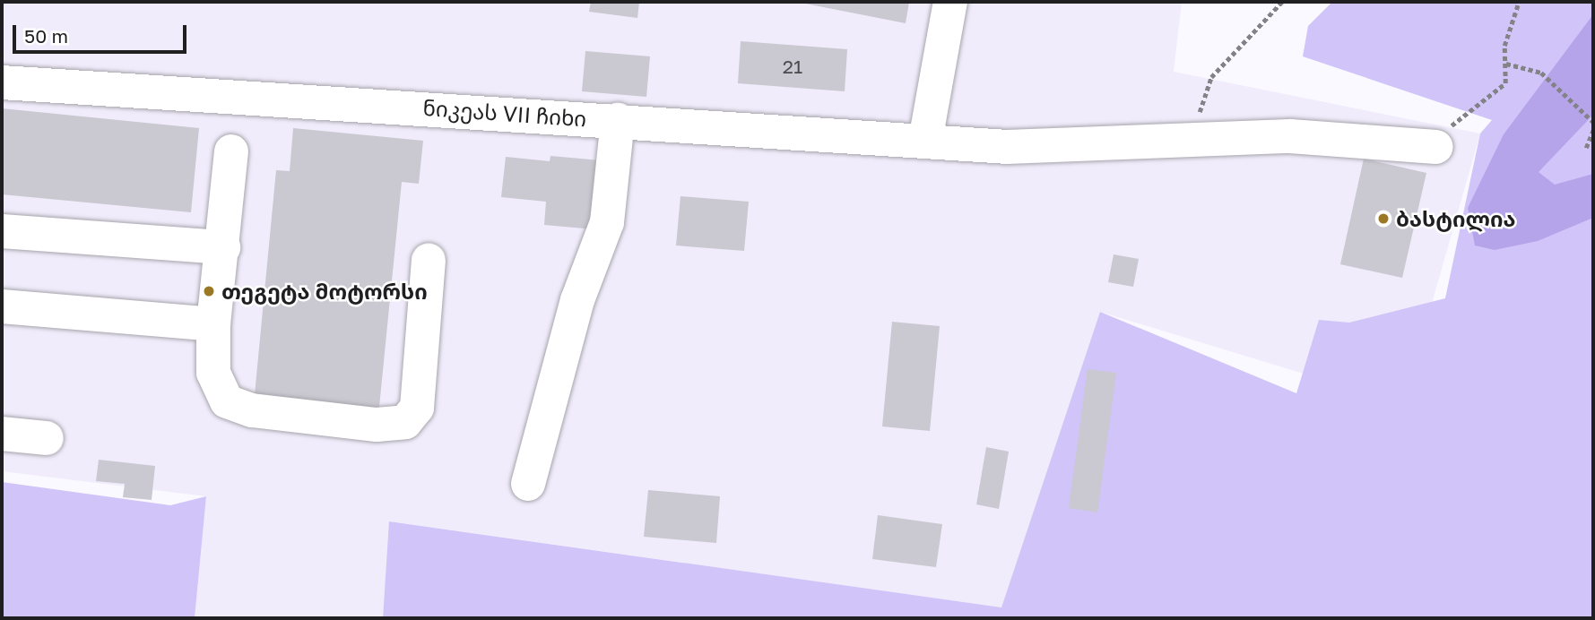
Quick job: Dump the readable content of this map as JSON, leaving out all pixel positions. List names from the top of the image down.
{
  "streets": {
    "street": ["ნიკეას VII ჩიხი"]
  },
  "places": ["ბასტილია", "თეგეტა მოტორსი"],
  "house_numbers": ["21"],
  "scale_bar": "50 m"
}
